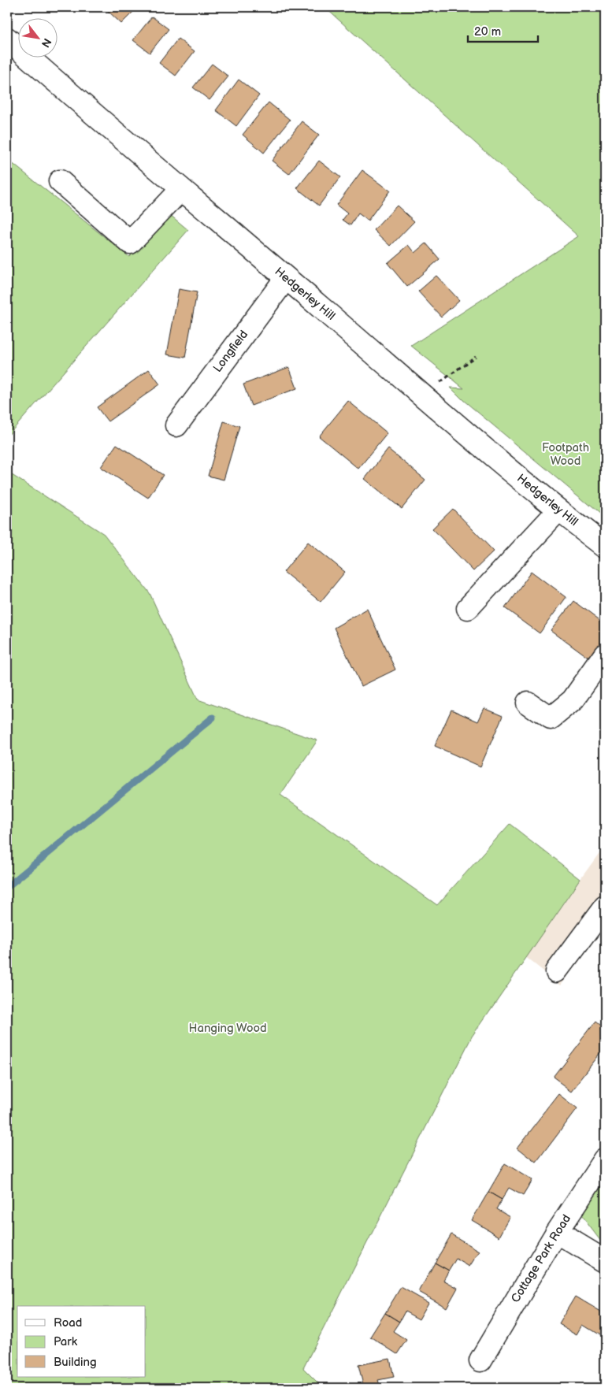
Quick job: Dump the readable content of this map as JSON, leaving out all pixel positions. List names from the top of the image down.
{
  "streets": {
    "street": ["Hedgerley Hill", "Longfield", "Cottage Park Road"]
  },
  "crossings": [
    ["Hedgerley Hill", "Longfield"]
  ],
  "parks": ["Footpath Wood", "Hanging Wood"],
  "legend": ["Road", "Park", "Building"],
  "scale_bar": "20 m",
  "north": "bottom right"
}
